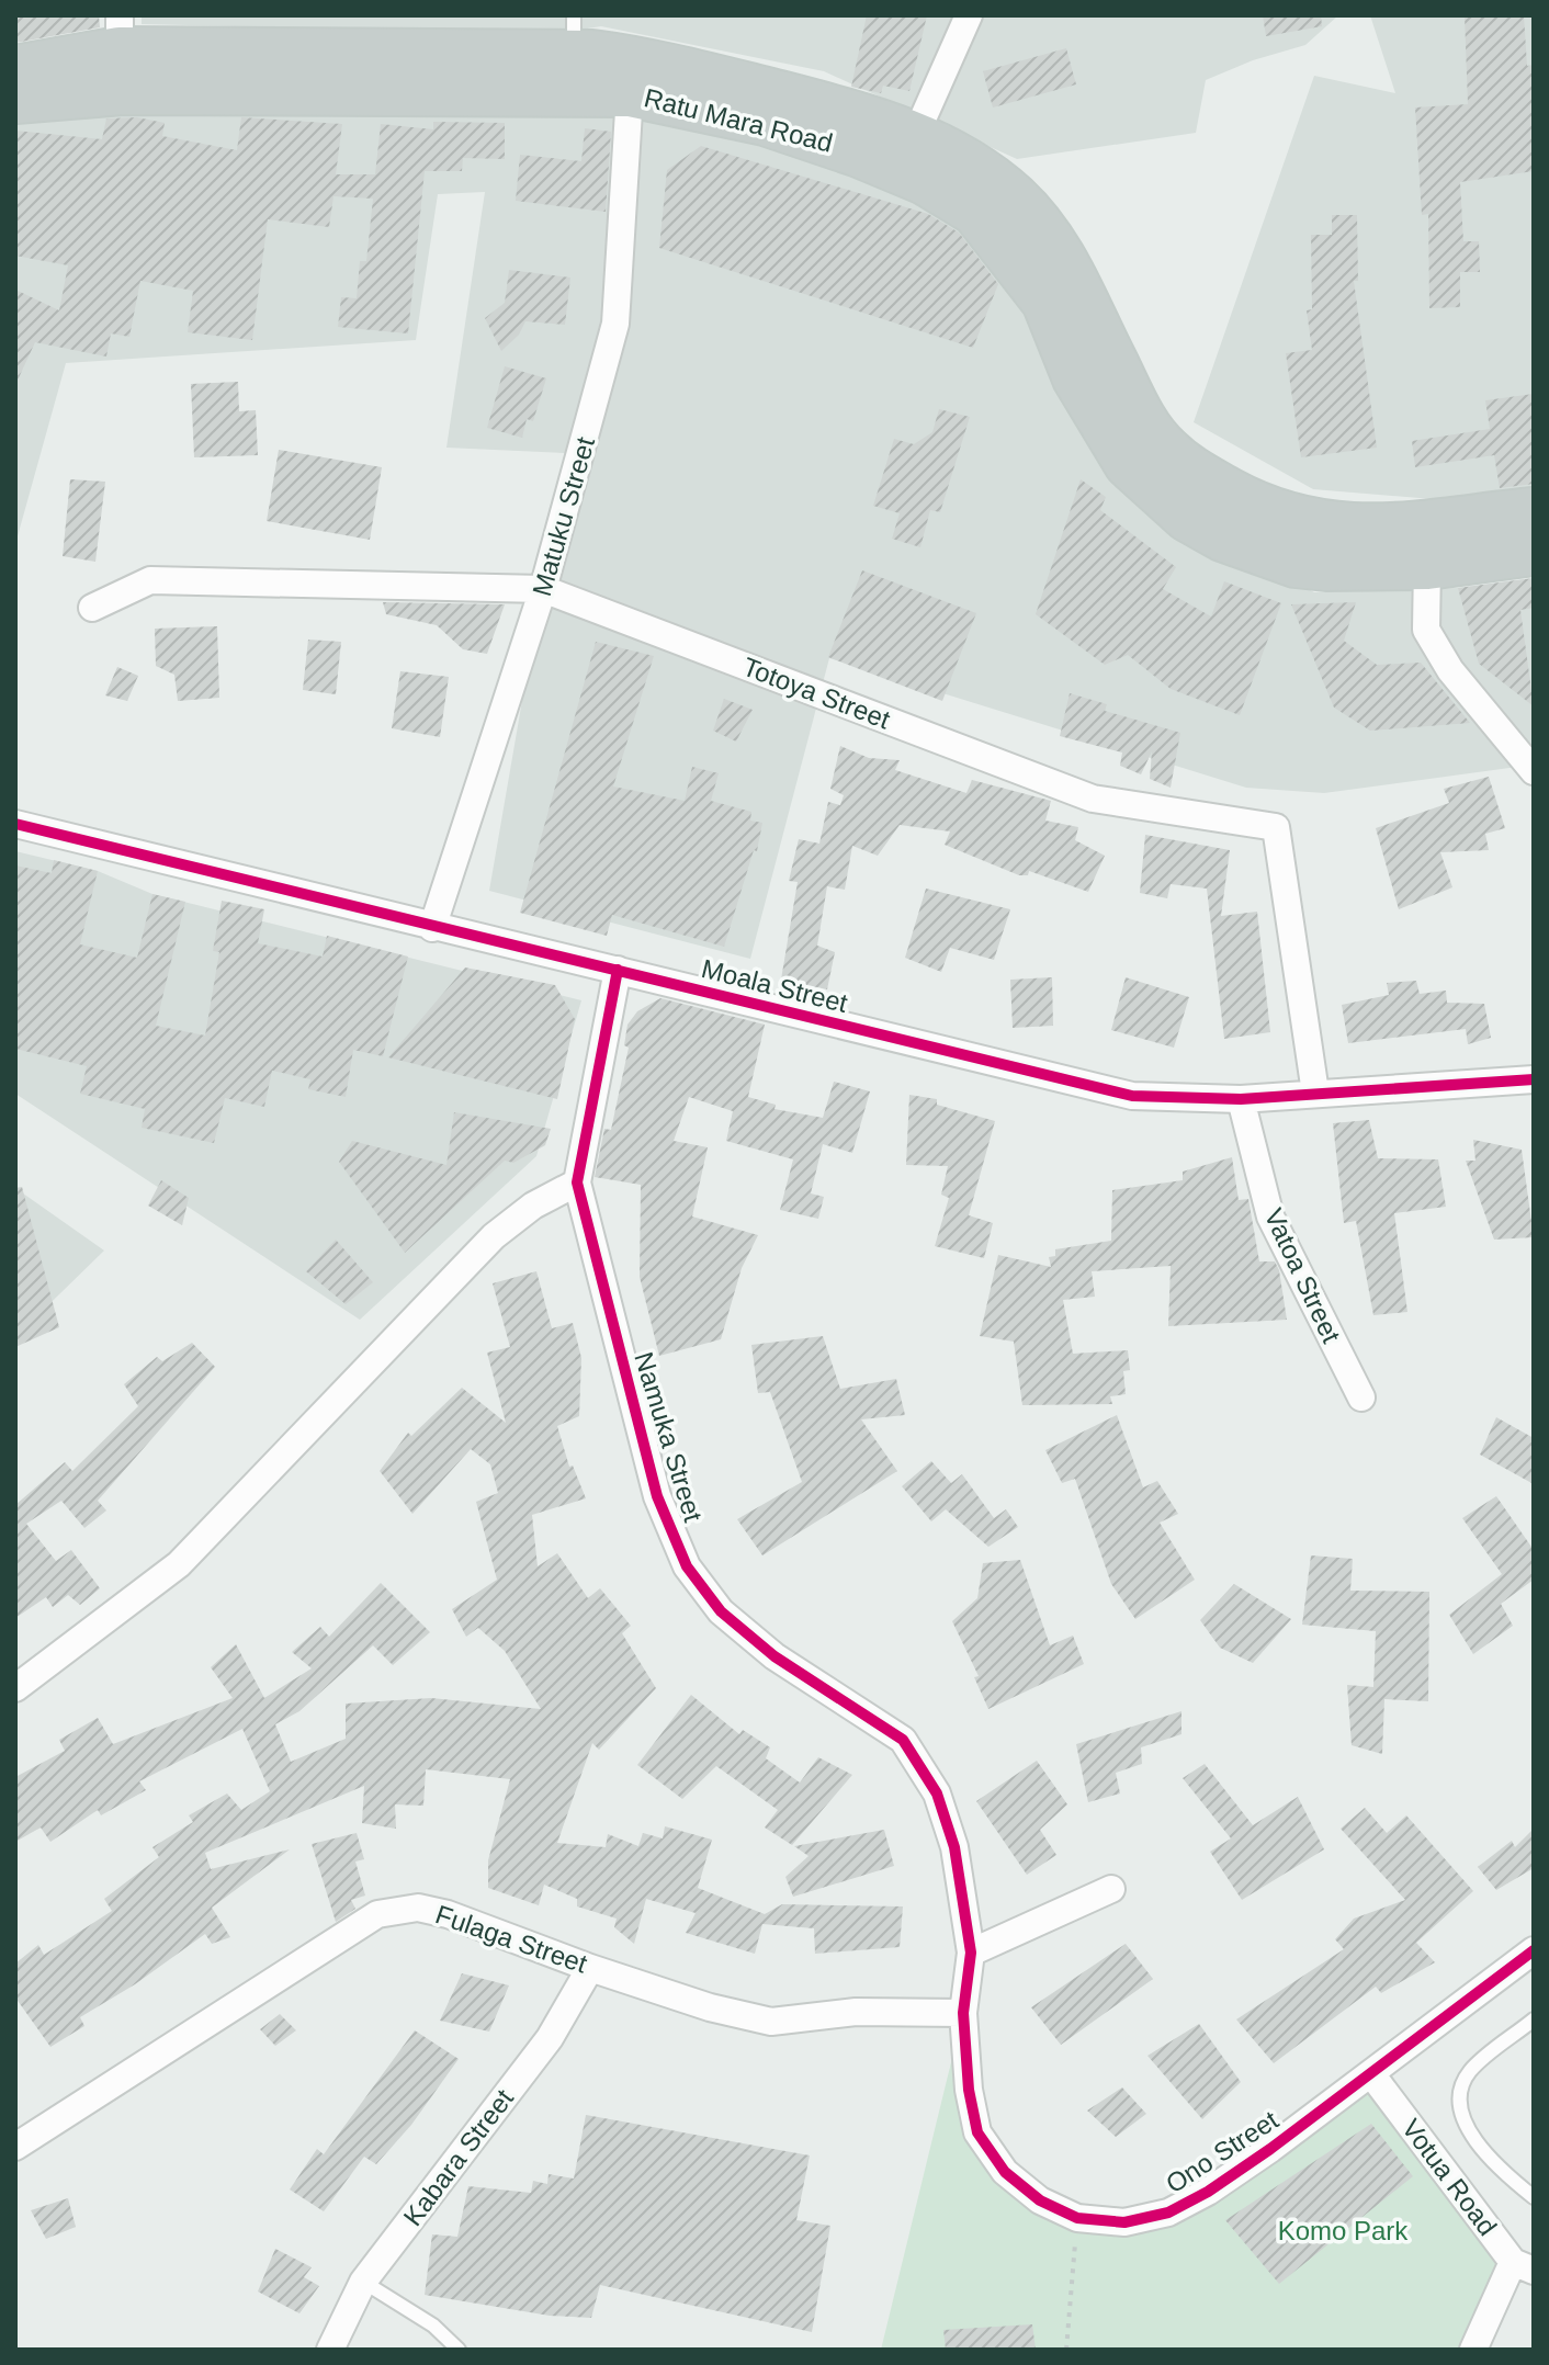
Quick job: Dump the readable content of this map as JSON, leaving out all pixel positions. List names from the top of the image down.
{
  "streets": {
    "highway": ["Ratu Mara Road"],
    "street": [
      "Matuku Street",
      "Totoya Street",
      "Moala Street",
      "Vatoa Street",
      "Namuka Street",
      "Fulaga Street",
      "Ono Street",
      "Kabara Street",
      "Votua Road"
    ]
  },
  "crossings": [
    ["Ratu Mara Road", "Matuku Street"],
    ["Matuku Street", "Totoya Street"],
    ["Matuku Street", "Moala Street"],
    ["Totoya Street", "Moala Street"],
    ["Moala Street", "Vatoa Street"],
    ["Moala Street", "Namuka Street"],
    ["Namuka Street", "Fulaga Street"],
    ["Namuka Street", "Ono Street"],
    ["Fulaga Street", "Ono Street"],
    ["Fulaga Street", "Kabara Street"],
    ["Ono Street", "Votua Road"]
  ],
  "parks": ["Komo Park"]
}
